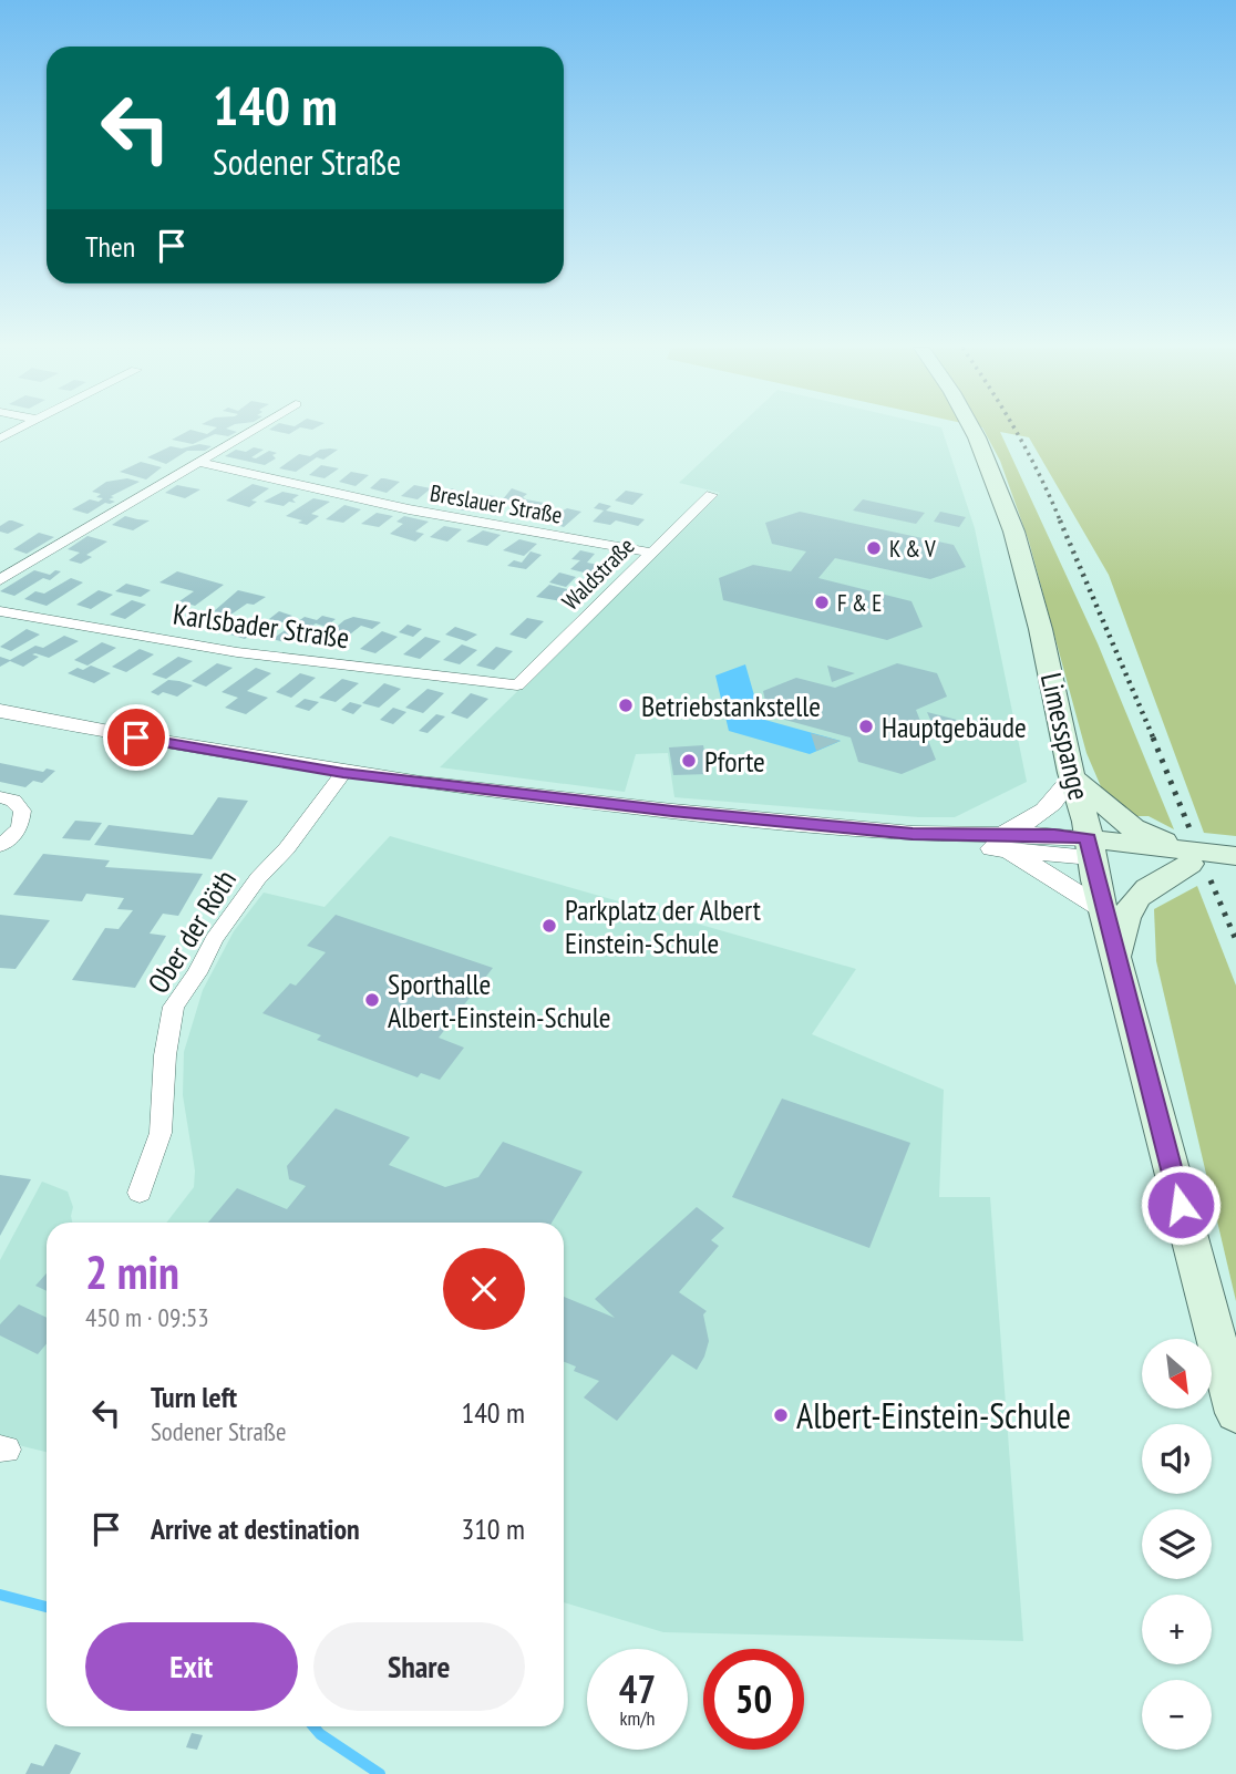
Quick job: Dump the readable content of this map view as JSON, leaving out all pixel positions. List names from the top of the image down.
{
  "streets": {
    "main road": ["Limesspange"],
    "street": [
      "Breslauer Straße",
      "Waldstraße",
      "Karlsbader Straße",
      "Ober der Röth"
    ]
  },
  "crossings": [
    ["Breslauer Straße", "Waldstraße"],
    ["Waldstraße", "Karlsbader Straße"]
  ],
  "places": [
    "K & V",
    "F & E",
    "Betriebstankstelle",
    "Hauptgebäude",
    "Pforte",
    "Parkplatz der Albert Einstein-Schule",
    "Sporthalle Albert-Einstein-Schule",
    "Albert-Einstein-Schule"
  ],
  "north": "bottom right",
  "page": {
    "turn": ["140 m", "Sodener Straße"],
    "then": "Then",
    "heading": ["2 min", "450 m · 09:53"],
    "map_buttons": ["+", "−"],
    "list": [
      {
        "name": "Turn left",
        "note": "Sodener Straße",
        "value": "140 m"
      },
      {
        "name": "Arrive at destination",
        "value": "310 m"
      }
    ],
    "buttons": ["Exit", "Share"],
    "speed": "47 km/h",
    "limit": "50"
  }
}
